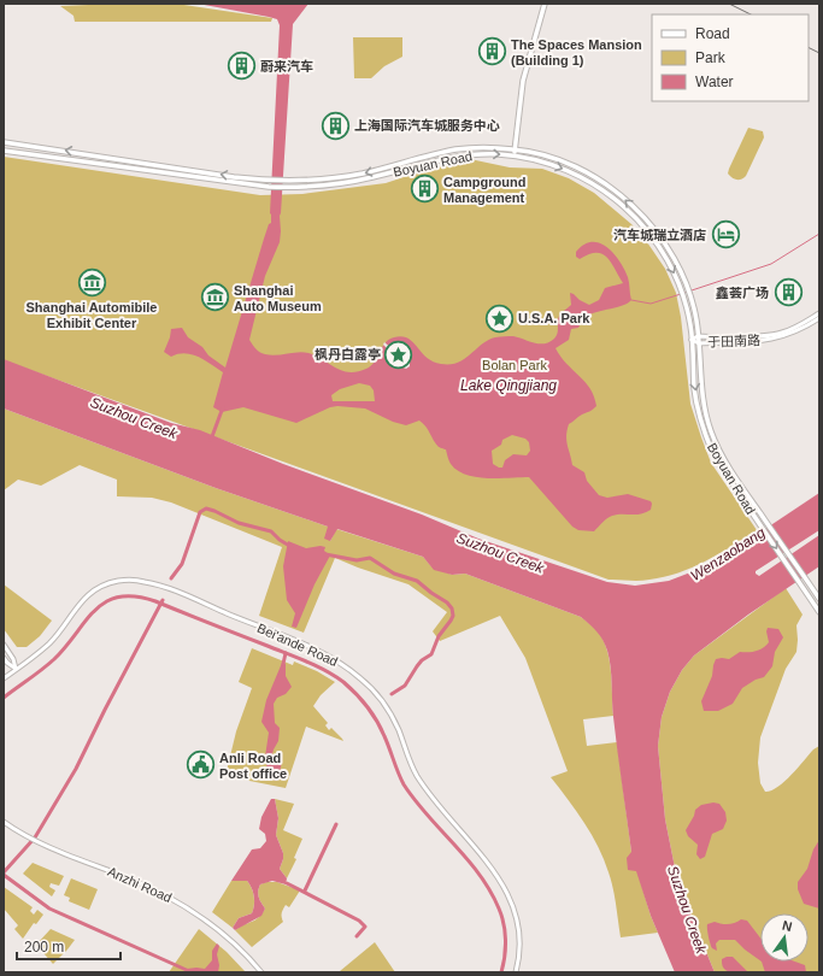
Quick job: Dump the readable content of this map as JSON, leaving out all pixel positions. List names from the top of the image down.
{
  "streets": {
    "main road": ["Boyuan Road"],
    "street": ["于田南路", "Bei'ande Road", "Anzhi Road"]
  },
  "crossings": [
    ["Boyuan Road", "于田南路"]
  ],
  "water": ["Lake Qingjiang", "Suzhou Creek", "Wenzaobang"],
  "parks": ["Bolan Park"],
  "places": {
    "building": [
      "The Spaces Mansion (Building 1)",
      "蔚来汽车",
      "上海国际汽车城服务中心",
      "Campground Management",
      "鑫荟广场"
    ],
    "hotel": ["汽车城瑞立酒店"],
    "museum": ["Shanghai Automibile Exhibit Center", "Shanghai Auto Museum"],
    "place": ["U.S.A. Park", "枫丹白露亭"],
    "public building": ["Anli Road Post office"]
  },
  "legend": ["Road", "Park", "Water"],
  "scale_bar": "200 m",
  "north": "top"
}
